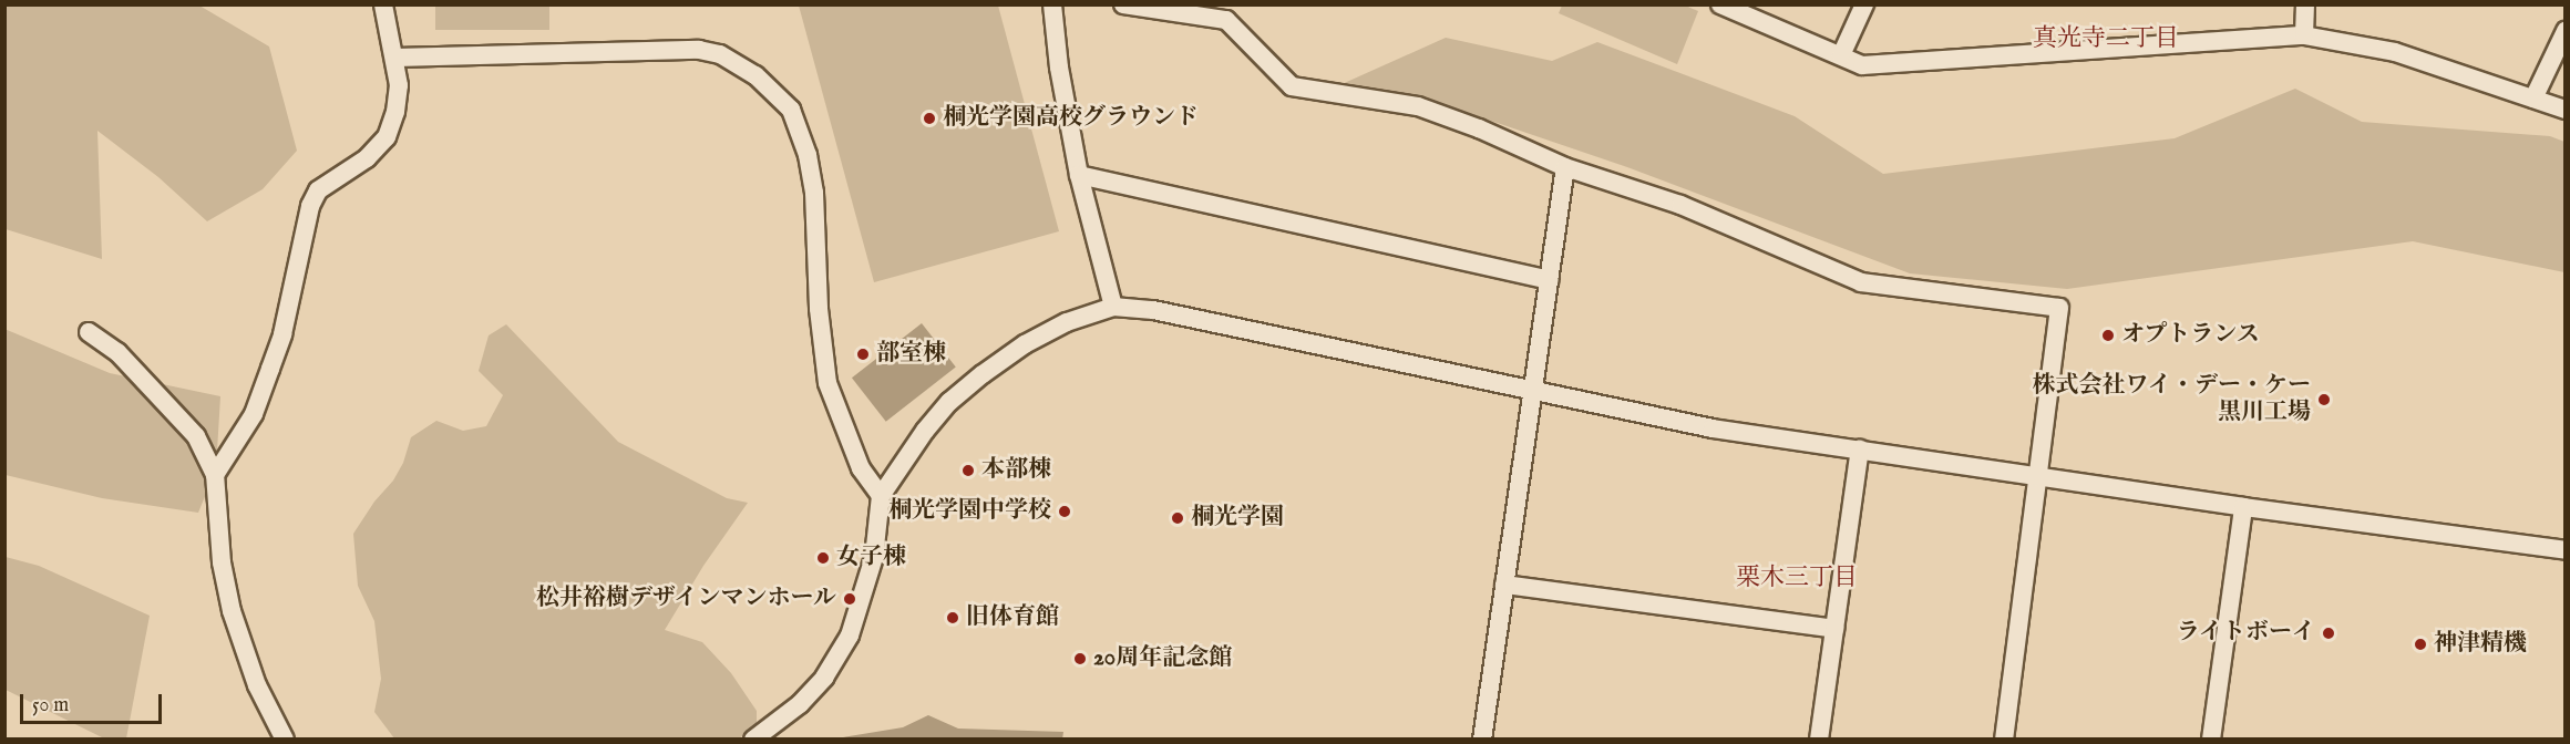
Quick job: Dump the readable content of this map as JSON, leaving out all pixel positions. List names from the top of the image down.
{
  "districts": ["真光寺二丁目", "栗木三丁目"],
  "places": [
    "桐光学園高校グラウンド",
    "オプトランス",
    "部室棟",
    "株式会社ワイ・デー・ケー 黒川工場",
    "本部棟",
    "桐光学園中学校",
    "桐光学園",
    "女子棟",
    "松井裕樹デザインマンホール",
    "旧体育館",
    "ライトボーイ",
    "神津精機",
    "20周年記念館"
  ],
  "scale_bar": "50 m"
}
